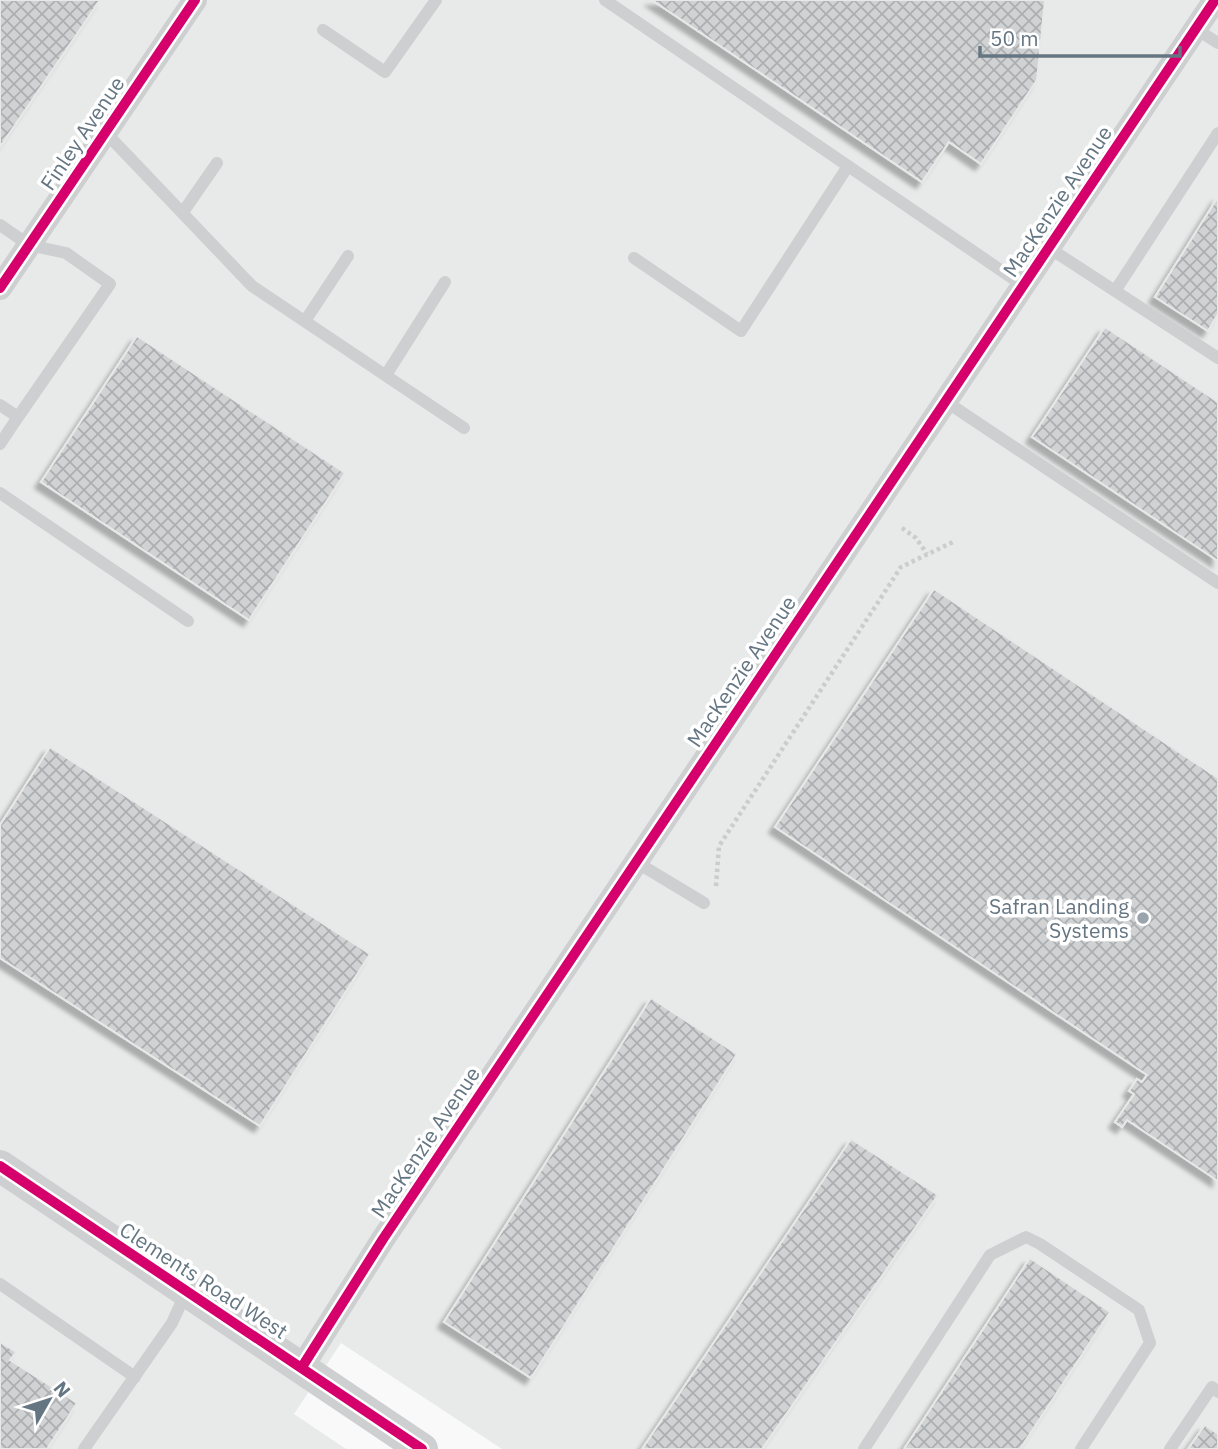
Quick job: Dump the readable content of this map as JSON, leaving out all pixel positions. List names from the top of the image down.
{
  "streets": {
    "street": ["Finley Avenue", "MacKenzie Avenue", "Clements Road West"]
  },
  "crossings": [
    ["MacKenzie Avenue", "Clements Road West"]
  ],
  "places": ["Safran Landing Systems"],
  "scale_bar": "50 m",
  "north": "top right"
}
